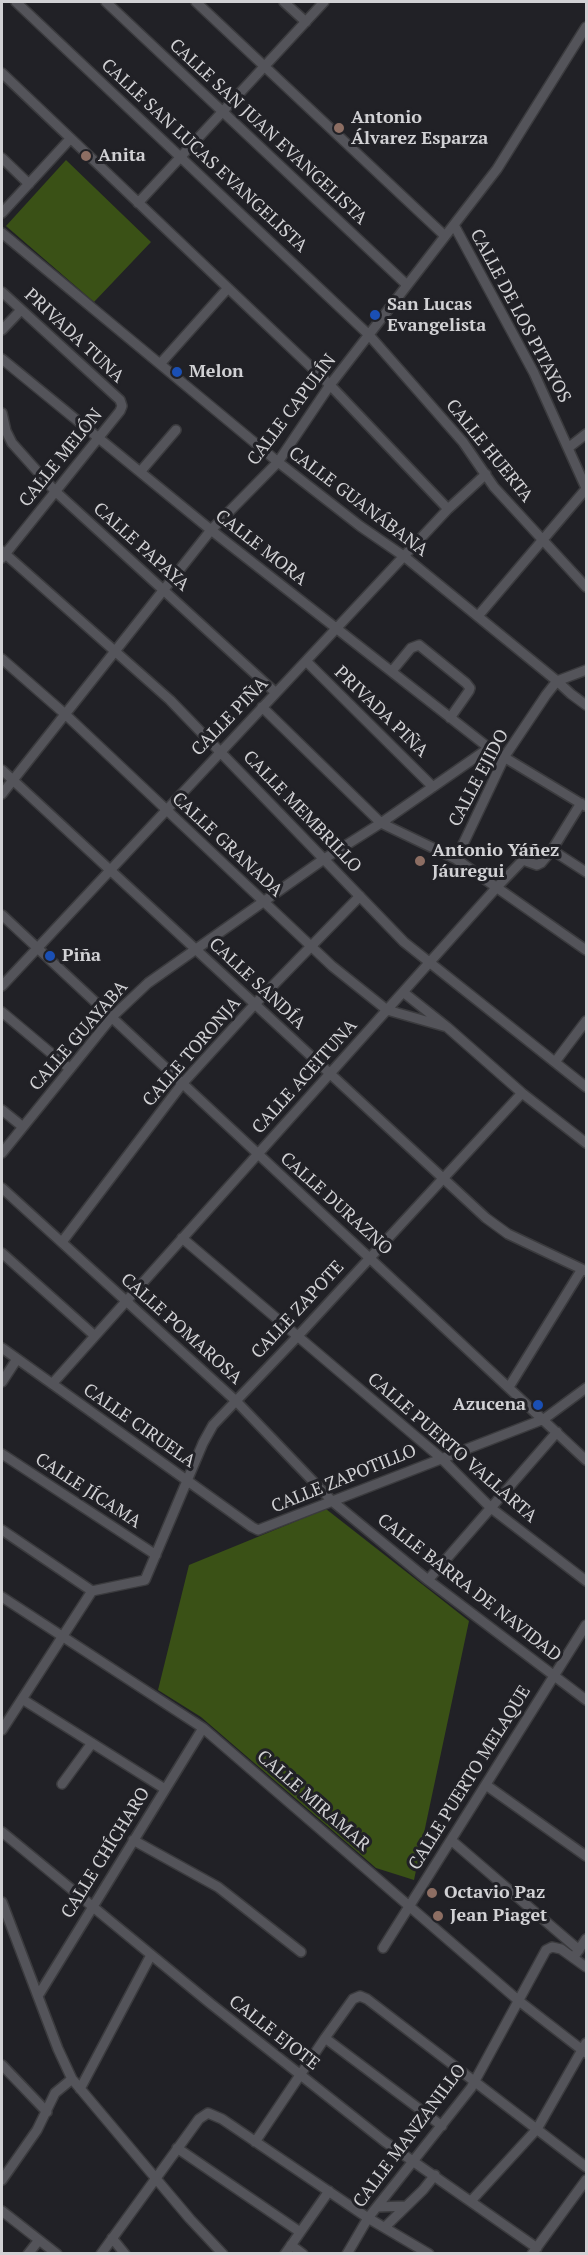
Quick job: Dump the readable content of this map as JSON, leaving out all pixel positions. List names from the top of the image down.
{
  "streets": {
    "street": [
      "CALLE SAN JUAN EVANGELISTA",
      "CALLE SAN LUCAS EVANGELISTA",
      "CALLE DE LOS PITAYOS",
      "PRIVADA TUNA",
      "CALLE CAPULÍN",
      "CALLE HUERTA",
      "CALLE MELÓN",
      "CALLE GUANÁBANA",
      "CALLE PAPAYA",
      "CALLE MORA",
      "PRIVADA PIÑA",
      "CALLE PIÑA",
      "CALLE EJIDO",
      "CALLE MEMBRILLO",
      "CALLE GRANADA",
      "CALLE SANDÍA",
      "CALLE GUAYABA",
      "CALLE TORONJA",
      "CALLE ACEITUNA",
      "CALLE DURAZNO",
      "CALLE ZAPOTE",
      "CALLE POMAROSA",
      "CALLE CIRUELA",
      "CALLE PUERTO VALLARTA",
      "CALLE ZAPOTILLO",
      "CALLE JÍCAMA",
      "CALLE BARRA DE NAVIDAD",
      "CALLE PUERTO MELAQUE",
      "CALLE MIRAMAR",
      "CALLE CHÍCHARO",
      "CALLE EJOTE",
      "CALLE MANZANILLO"
    ]
  },
  "crossings": [
    ["CALLE SAN JUAN EVANGELISTA", "CALLE CAPULÍN"],
    ["CALLE SAN LUCAS EVANGELISTA", "CALLE CAPULÍN"],
    ["CALLE SAN LUCAS EVANGELISTA", "CALLE HUERTA"],
    ["CALLE DE LOS PITAYOS", "CALLE CAPULÍN"],
    ["PRIVADA TUNA", "CALLE MELÓN"],
    ["CALLE CAPULÍN", "CALLE HUERTA"],
    ["CALLE CAPULÍN", "CALLE GUANÁBANA"],
    ["CALLE CAPULÍN", "CALLE PAPAYA"],
    ["CALLE CAPULÍN", "CALLE MORA"],
    ["CALLE CAPULÍN", "CALLE MEMBRILLO"],
    ["CALLE CAPULÍN", "CALLE GRANADA"],
    ["CALLE CAPULÍN", "CALLE SANDÍA"],
    ["CALLE HUERTA", "CALLE PIÑA"],
    ["CALLE MELÓN", "CALLE PAPAYA"],
    ["CALLE MELÓN", "CALLE MORA"],
    ["CALLE MELÓN", "CALLE MEMBRILLO"],
    ["CALLE GUANÁBANA", "CALLE PIÑA"],
    ["CALLE GUANÁBANA", "CALLE EJIDO"],
    ["CALLE PAPAYA", "CALLE PIÑA"],
    ["CALLE MORA", "CALLE PIÑA"],
    ["CALLE MORA", "CALLE EJIDO"],
    ["CALLE MORA", "CALLE GUAYABA"],
    ["PRIVADA PIÑA", "CALLE PIÑA"],
    ["PRIVADA PIÑA", "CALLE GUAYABA"],
    ["CALLE PIÑA", "CALLE MEMBRILLO"],
    ["CALLE PIÑA", "CALLE GRANADA"],
    ["CALLE PIÑA", "CALLE SANDÍA"],
    ["CALLE PIÑA", "CALLE DURAZNO"],
    ["CALLE MEMBRILLO", "CALLE GUAYABA"],
    ["CALLE MEMBRILLO", "CALLE TORONJA"],
    ["CALLE MEMBRILLO", "CALLE ACEITUNA"],
    ["CALLE GRANADA", "CALLE GUAYABA"],
    ["CALLE GRANADA", "CALLE TORONJA"],
    ["CALLE GRANADA", "CALLE ACEITUNA"],
    ["CALLE GRANADA", "CALLE ZAPOTE"],
    ["CALLE SANDÍA", "CALLE GUAYABA"],
    ["CALLE SANDÍA", "CALLE TORONJA"],
    ["CALLE SANDÍA", "CALLE ACEITUNA"],
    ["CALLE SANDÍA", "CALLE ZAPOTE"],
    ["CALLE GUAYABA", "CALLE DURAZNO"],
    ["CALLE TORONJA", "CALLE DURAZNO"],
    ["CALLE TORONJA", "CALLE POMAROSA"],
    ["CALLE ACEITUNA", "CALLE DURAZNO"],
    ["CALLE ACEITUNA", "CALLE POMAROSA"],
    ["CALLE ACEITUNA", "CALLE CIRUELA"],
    ["CALLE ACEITUNA", "CALLE PUERTO VALLARTA"],
    ["CALLE DURAZNO", "CALLE ZAPOTE"],
    ["CALLE DURAZNO", "CALLE ZAPOTILLO"],
    ["CALLE ZAPOTE", "CALLE POMAROSA"],
    ["CALLE ZAPOTE", "CALLE CIRUELA"],
    ["CALLE ZAPOTE", "CALLE PUERTO VALLARTA"],
    ["CALLE ZAPOTE", "CALLE JÍCAMA"],
    ["CALLE POMAROSA", "CALLE ZAPOTILLO"],
    ["CALLE POMAROSA", "CALLE BARRA DE NAVIDAD"],
    ["CALLE CIRUELA", "CALLE ZAPOTILLO"],
    ["CALLE PUERTO VALLARTA", "CALLE ZAPOTILLO"],
    ["CALLE ZAPOTILLO", "CALLE BARRA DE NAVIDAD"],
    ["CALLE BARRA DE NAVIDAD", "CALLE PUERTO MELAQUE"],
    ["CALLE PUERTO MELAQUE", "CALLE MIRAMAR"],
    ["CALLE MIRAMAR", "CALLE CHÍCHARO"],
    ["CALLE MIRAMAR", "CALLE MANZANILLO"],
    ["CALLE CHÍCHARO", "CALLE EJOTE"],
    ["CALLE EJOTE", "CALLE MANZANILLO"]
  ],
  "places": [
    "Antonio Álvarez Esparza",
    "Anita",
    "San Lucas Evangelista",
    "Melon",
    "Antonio Yáñez Jáuregui",
    "Piña",
    "Azucena",
    "Octavio Paz",
    "Jean Piaget"
  ]
}
